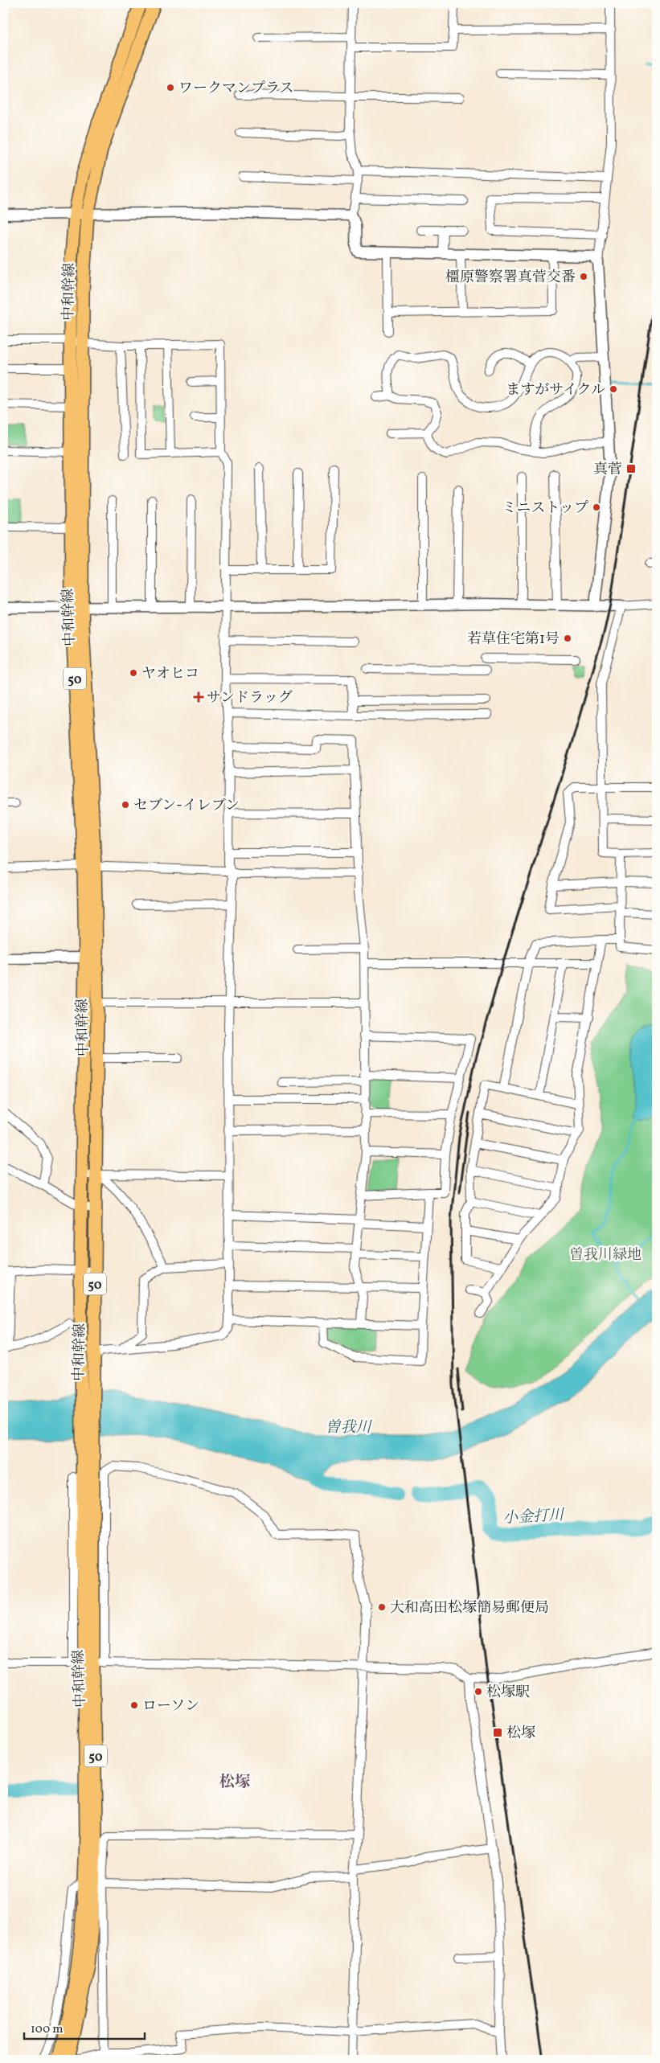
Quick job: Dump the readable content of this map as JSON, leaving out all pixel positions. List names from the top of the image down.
{
  "streets": {
    "main road": ["中和幹線", "50"]
  },
  "districts": ["松塚"],
  "water": ["曽我川", "小金打川"],
  "parks": ["曽我川緑地"],
  "places": {
    "other": [
      "ワークマンプラス",
      "橿原警察署真菅交番",
      "ますがサイクル",
      "ミニストップ",
      "若草住宅第1号",
      "ヤオヒコ",
      "セブン-イレブン",
      "大和高田松塚簡易郵便局",
      "松塚駅",
      "ローソン"
    ],
    "transit": ["真菅", "松塚"],
    "health": ["サンドラッグ"]
  },
  "scale_bar": "100 m"
}
